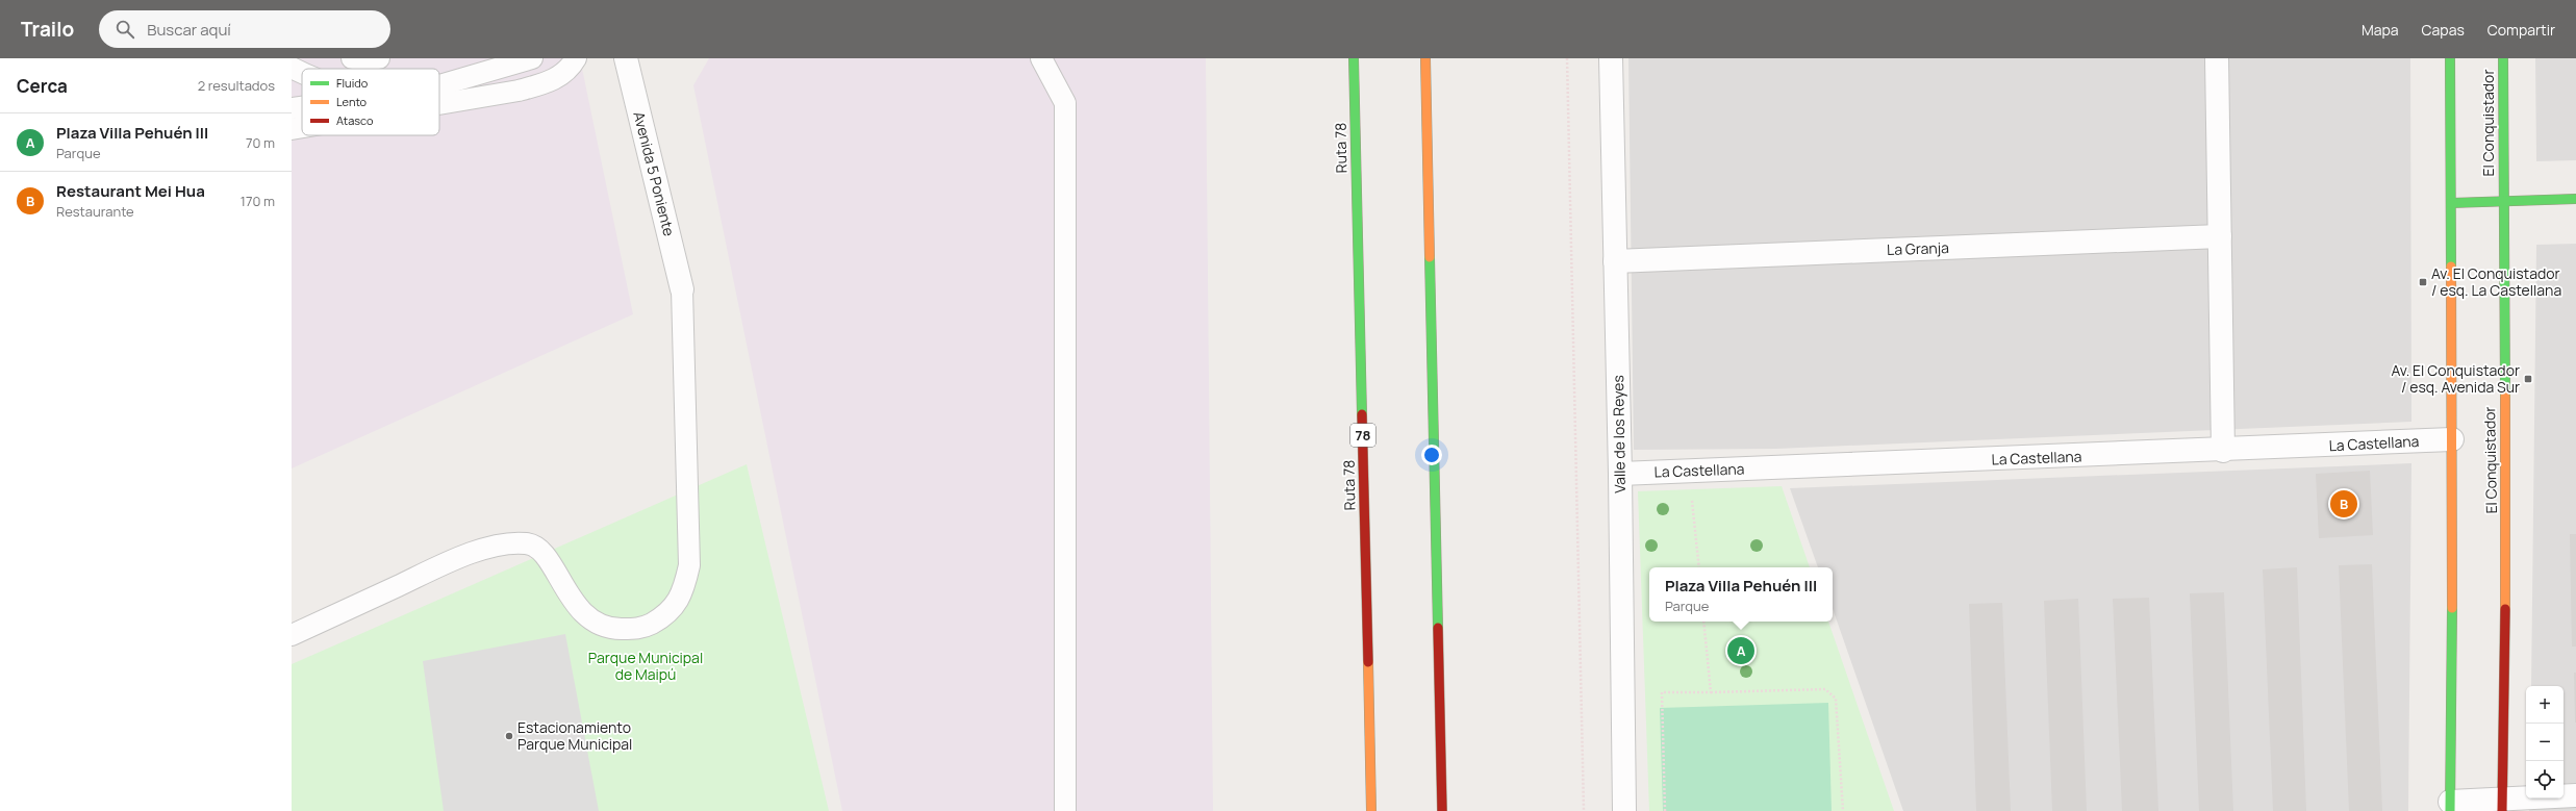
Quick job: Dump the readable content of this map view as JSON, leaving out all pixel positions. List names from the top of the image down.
{
  "streets": {
    "main road": ["El Conquistador", "Ruta 78", "78"],
    "street": [
      "Avenida 5 Poniente",
      "La Granja",
      "Valle de los Reyes",
      "La Castellana"
    ]
  },
  "crossings": [
    ["La Granja", "Valle de los Reyes"],
    ["Valle de los Reyes", "La Castellana"]
  ],
  "parks": ["Parque Municipal de Maipú"],
  "places": {
    "transit": ["Av. El Conquistador / esq. La Castellana", "Av. El Conquistador / esq. Avenida Sur"],
    "other": ["Estacionamiento Parque Municipal"]
  },
  "legend": ["Fluido", "Lento", "Atasco"],
  "page": {
    "header": "Trailo",
    "search": "Buscar aquí",
    "nav": ["Mapa", "Capas", "Compartir"],
    "heading": ["Cerca", "2 resultados"],
    "list": [
      {
        "mark": "A",
        "name": "Plaza Villa Pehuén III",
        "note": "Parque",
        "value": "70 m"
      },
      {
        "mark": "B",
        "name": "Restaurant Mei Hua",
        "note": "Restaurante",
        "value": "170 m"
      }
    ],
    "pins": ["B", "A"],
    "popup": ["Plaza Villa Pehuén III", "Parque"],
    "map_buttons": ["+", "−"]
  }
}
